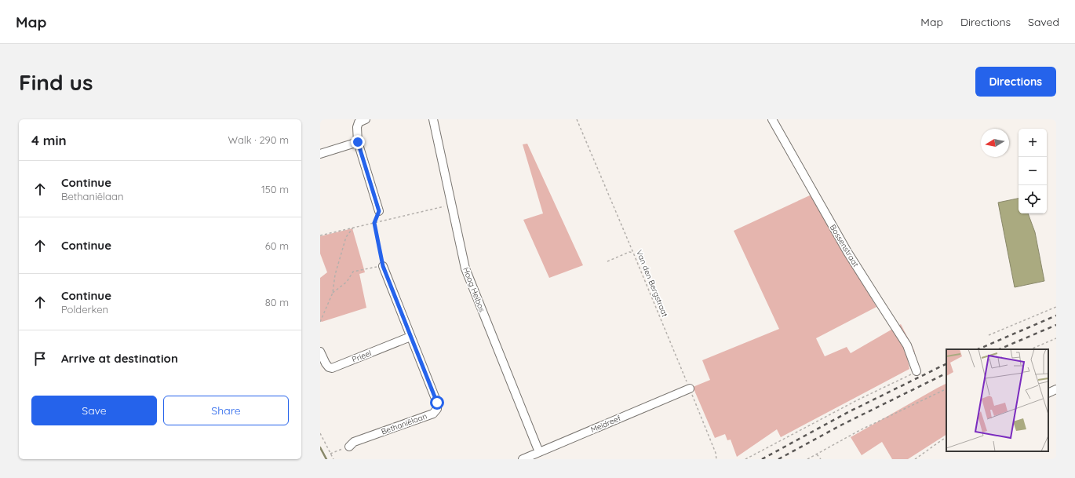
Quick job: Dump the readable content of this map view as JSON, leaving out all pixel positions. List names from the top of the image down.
{
  "streets": {
    "street": [
      "Bossenstraat",
      "Hoog Heibos",
      "Prieel",
      "Bethaniëlaan",
      "Meidreef"
    ],
    "path": ["Van den Bergstraat"]
  },
  "crossings": [
    ["Van den Bergstraat", "Meidreef"],
    ["Hoog Heibos", "Meidreef"],
    ["Prieel", "Bethaniëlaan"]
  ],
  "north": "left",
  "page": {
    "header": "Map",
    "nav": ["Map", "Directions", "Saved"],
    "buttons": [
      "Directions",
      ["Save", "Share"]
    ],
    "title": "Find us",
    "heading": ["4 min", "Walk · 290 m"],
    "map_buttons": ["+", "−"],
    "list": [
      ["Continue", "Bethaniëlaan", "150 m"],
      ["Continue", "60 m"],
      ["Continue", "Polderken", "80 m"],
      "Arrive at destination"
    ]
  }
}
